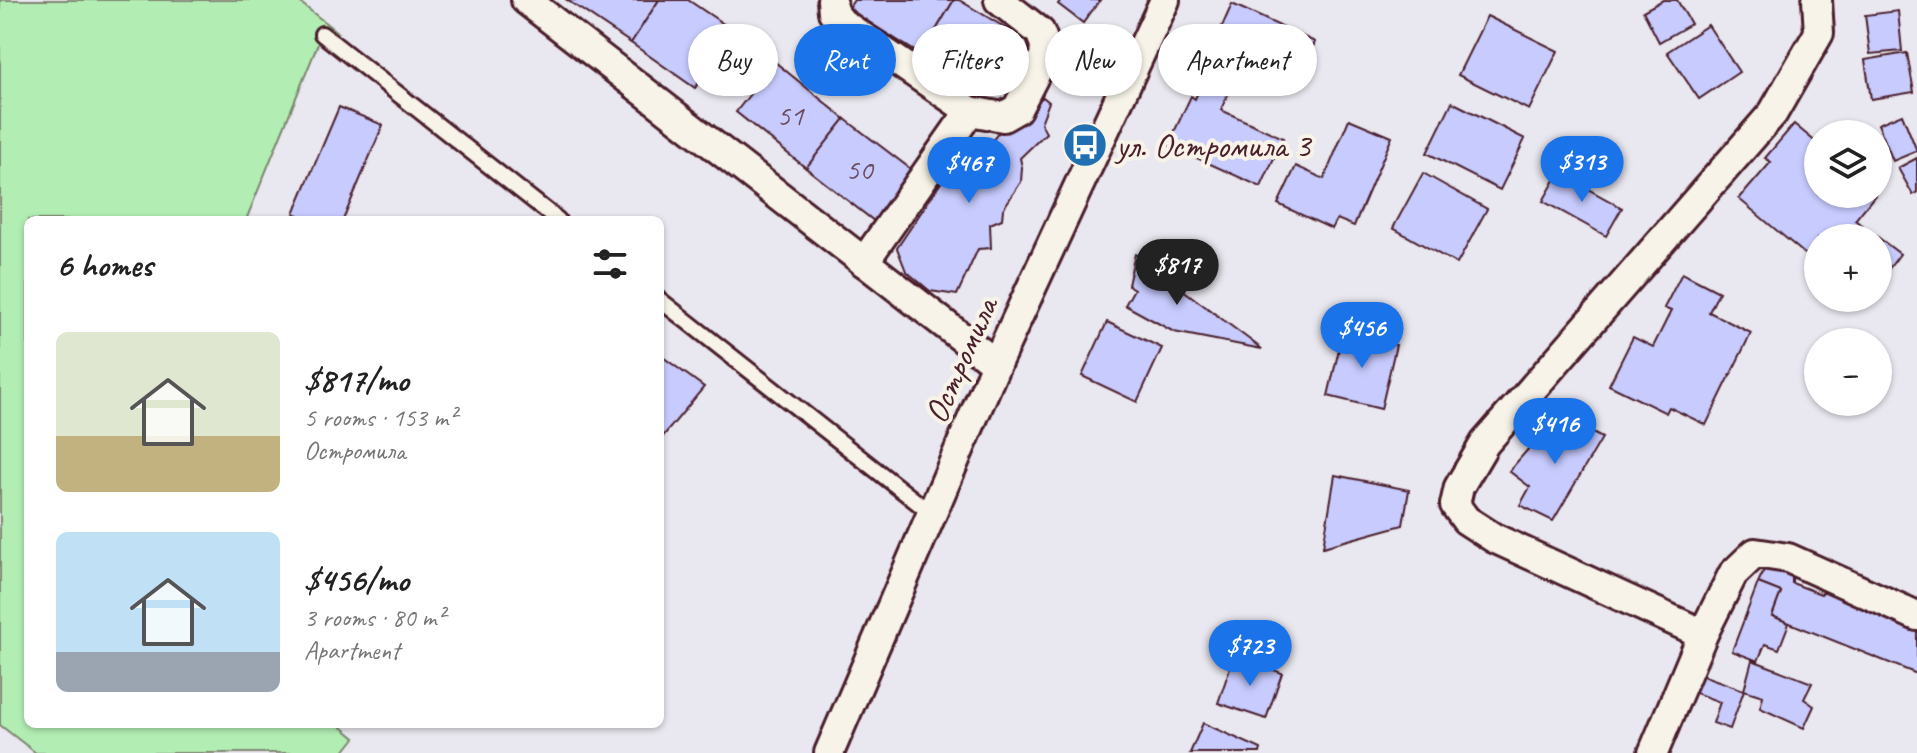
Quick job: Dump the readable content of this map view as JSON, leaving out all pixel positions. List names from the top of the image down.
{
  "streets": {
    "street": ["Остромила"]
  },
  "places": {
    "bus stop": ["ул. Остромила 3"]
  },
  "house_numbers": ["51", "50"],
  "page": {
    "chip": [
      "Buy",
      "Rent",
      "Filters",
      "New",
      "Apartment"
    ],
    "map_buttons": ["+", "−"],
    "price": [
      "$313",
      "$467",
      "$817",
      "$456",
      "$416",
      "$723"
    ],
    "heading": "6 homes",
    "list": [
      {
        "name": "$817/mo",
        "note": "5 rooms · 153 m² · Остромила"
      },
      {
        "name": "$456/mo",
        "note": "3 rooms · 80 m² · Apartment"
      }
    ]
  }
}
